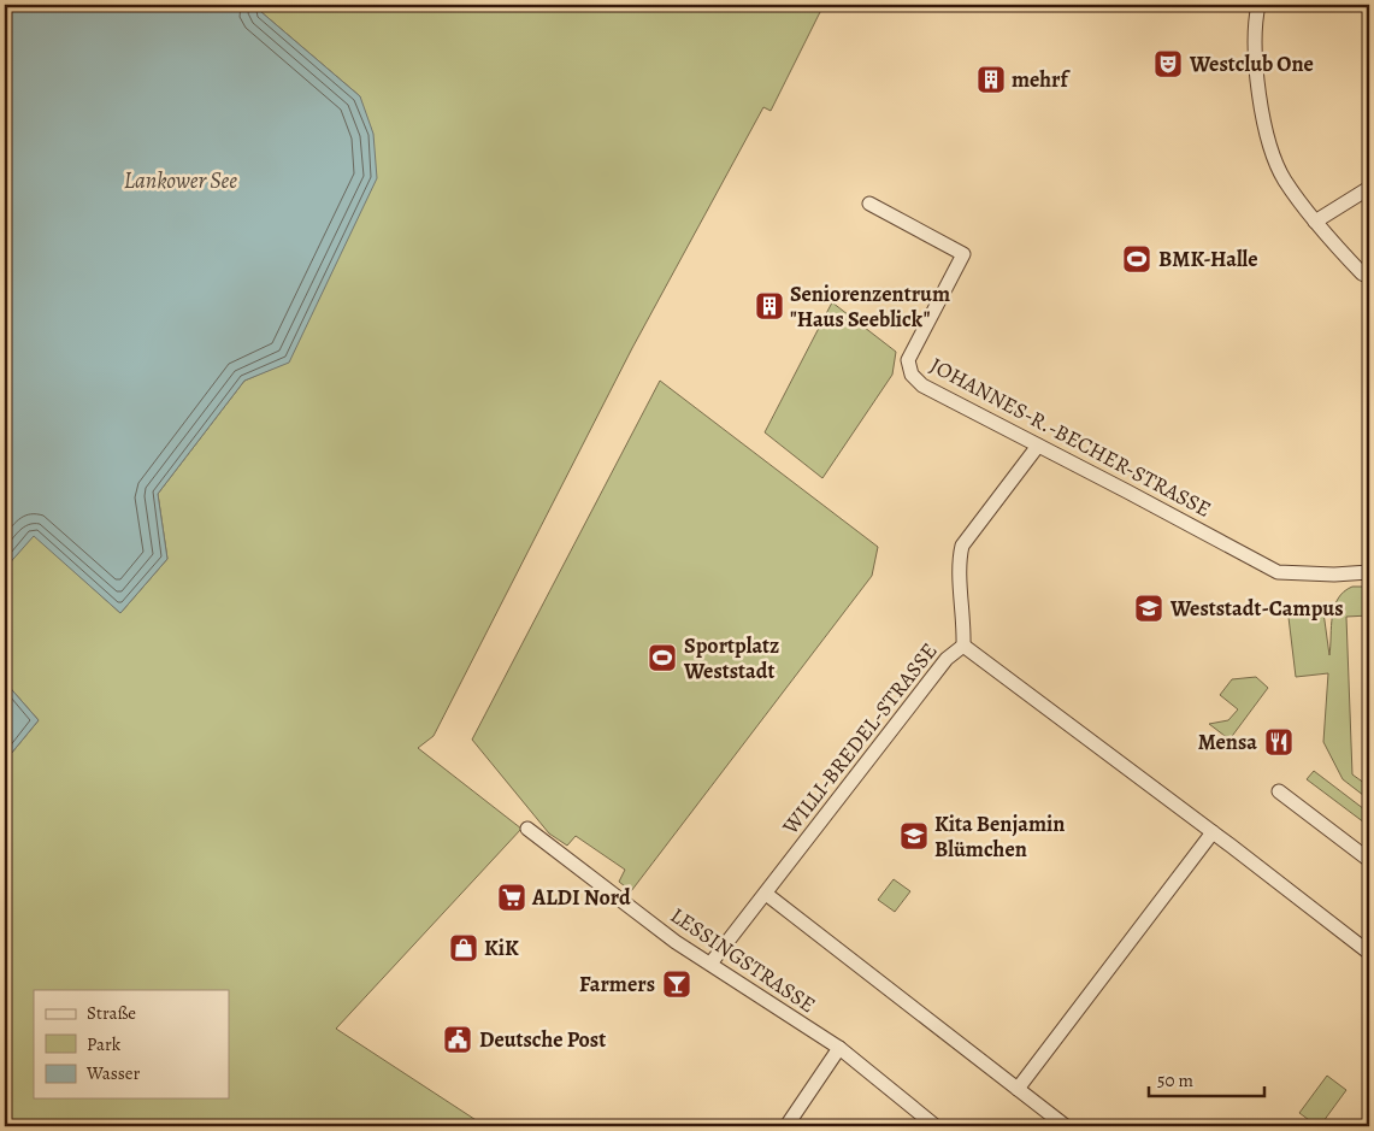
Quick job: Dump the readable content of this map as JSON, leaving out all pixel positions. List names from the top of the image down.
{
  "streets": {
    "street": ["JOHANNES-R.-BECHER-STRASSE", "WILLI-BREDEL-STRASSE", "LESSINGSTRASSE"]
  },
  "crossings": [
    ["WILLI-BREDEL-STRASSE", "LESSINGSTRASSE"]
  ],
  "water": ["Lankower See"],
  "places": {
    "theatre": ["Westclub One"],
    "building": ["mehrf", "Seniorenzentrum \"Haus Seeblick\""],
    "sports": ["BMK-Halle", "Sportplatz Weststadt"],
    "school or university": ["Weststadt-Campus", "Kita Benjamin Blümchen"],
    "restaurant": ["Mensa"],
    "supermarket": ["ALDI Nord"],
    "shop": ["KiK"],
    "bar": ["Farmers"],
    "public building": ["Deutsche Post"]
  },
  "legend": ["Straße", "Park", "Wasser"],
  "scale_bar": "50 m"
}
